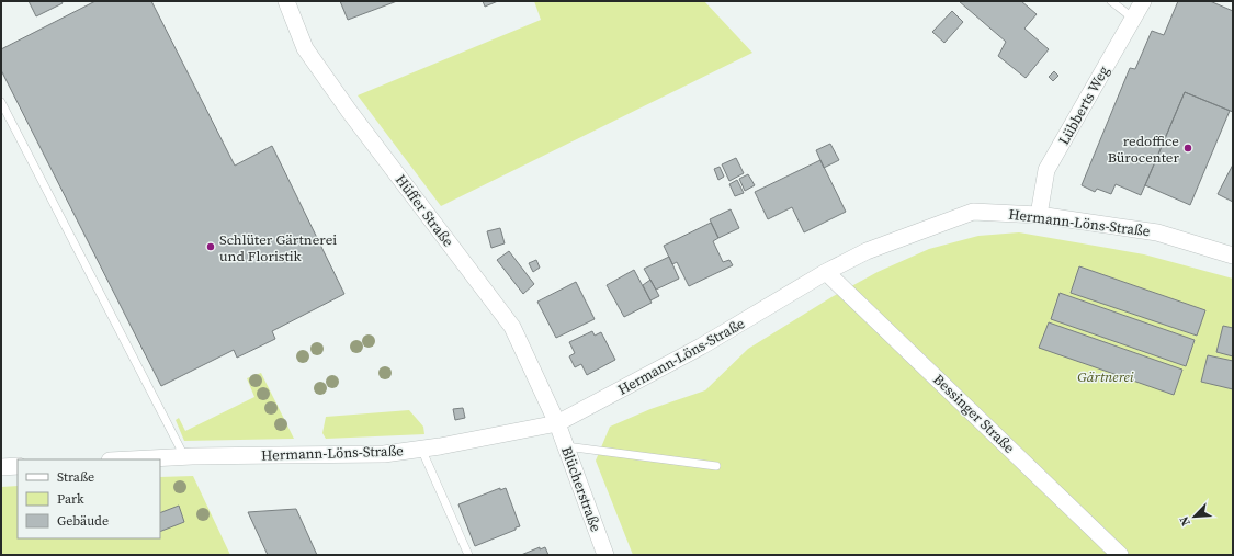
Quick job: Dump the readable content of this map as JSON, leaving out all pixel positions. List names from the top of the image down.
{
  "streets": {
    "street": [
      "Lübberts Weg",
      "Hüffer Straße",
      "Hermann-Löns-Straße",
      "Bessinger Straße",
      "Blücherstraße"
    ]
  },
  "crossings": [
    ["Lübberts Weg", "Hermann-Löns-Straße"],
    ["Hüffer Straße", "Hermann-Löns-Straße"],
    ["Hüffer Straße", "Blücherstraße"],
    ["Hermann-Löns-Straße", "Bessinger Straße"],
    ["Hermann-Löns-Straße", "Blücherstraße"]
  ],
  "parks": ["Gärtnerei"],
  "places": ["redoffice Bürocenter", "Schlüter Gärtnerei und Floristik"],
  "legend": ["Straße", "Park", "Gebäude"],
  "north": "bottom left"
}
